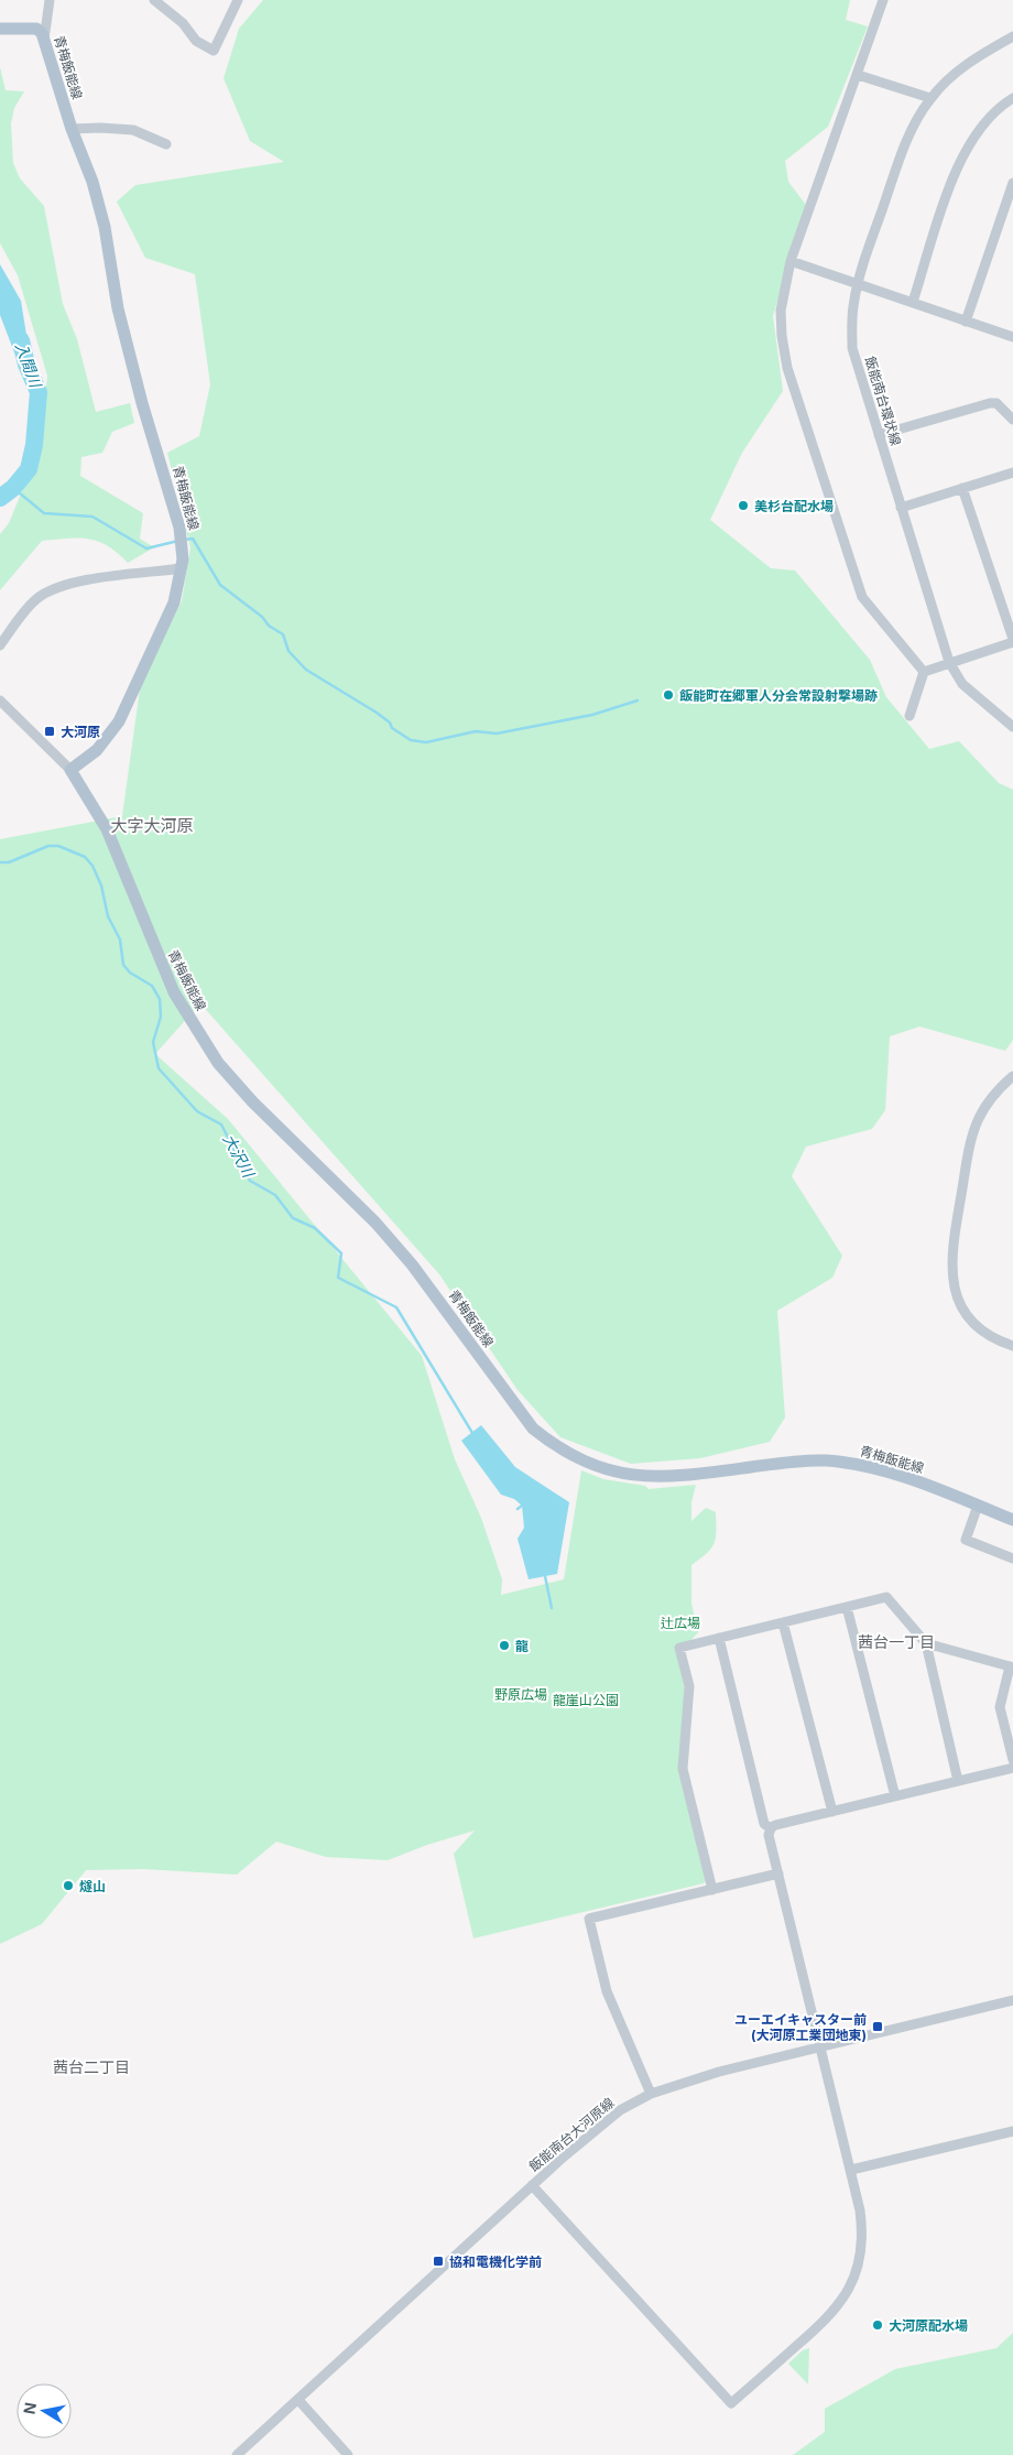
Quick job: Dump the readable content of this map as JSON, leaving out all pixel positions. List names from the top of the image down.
{
  "streets": {
    "main road": ["青梅飯能線"],
    "street": ["飯能南台環状線", "飯能南台大河原線"]
  },
  "districts": ["大字大河原", "茜台一丁目", "茜台二丁目"],
  "water": ["入間川", "大沢川"],
  "parks": ["辻広場", "野原広場", "龍崖山公園"],
  "places": {
    "other": [
      "美杉台配水場",
      "飯能町在郷軍人分会常設射撃場跡",
      "龍",
      "燧山",
      "大河原配水場"
    ],
    "transit": ["大河原", "ユーエイキャスター前 (大河原工業団地東)", "協和電機化学前"]
  },
  "north": "left"
}
